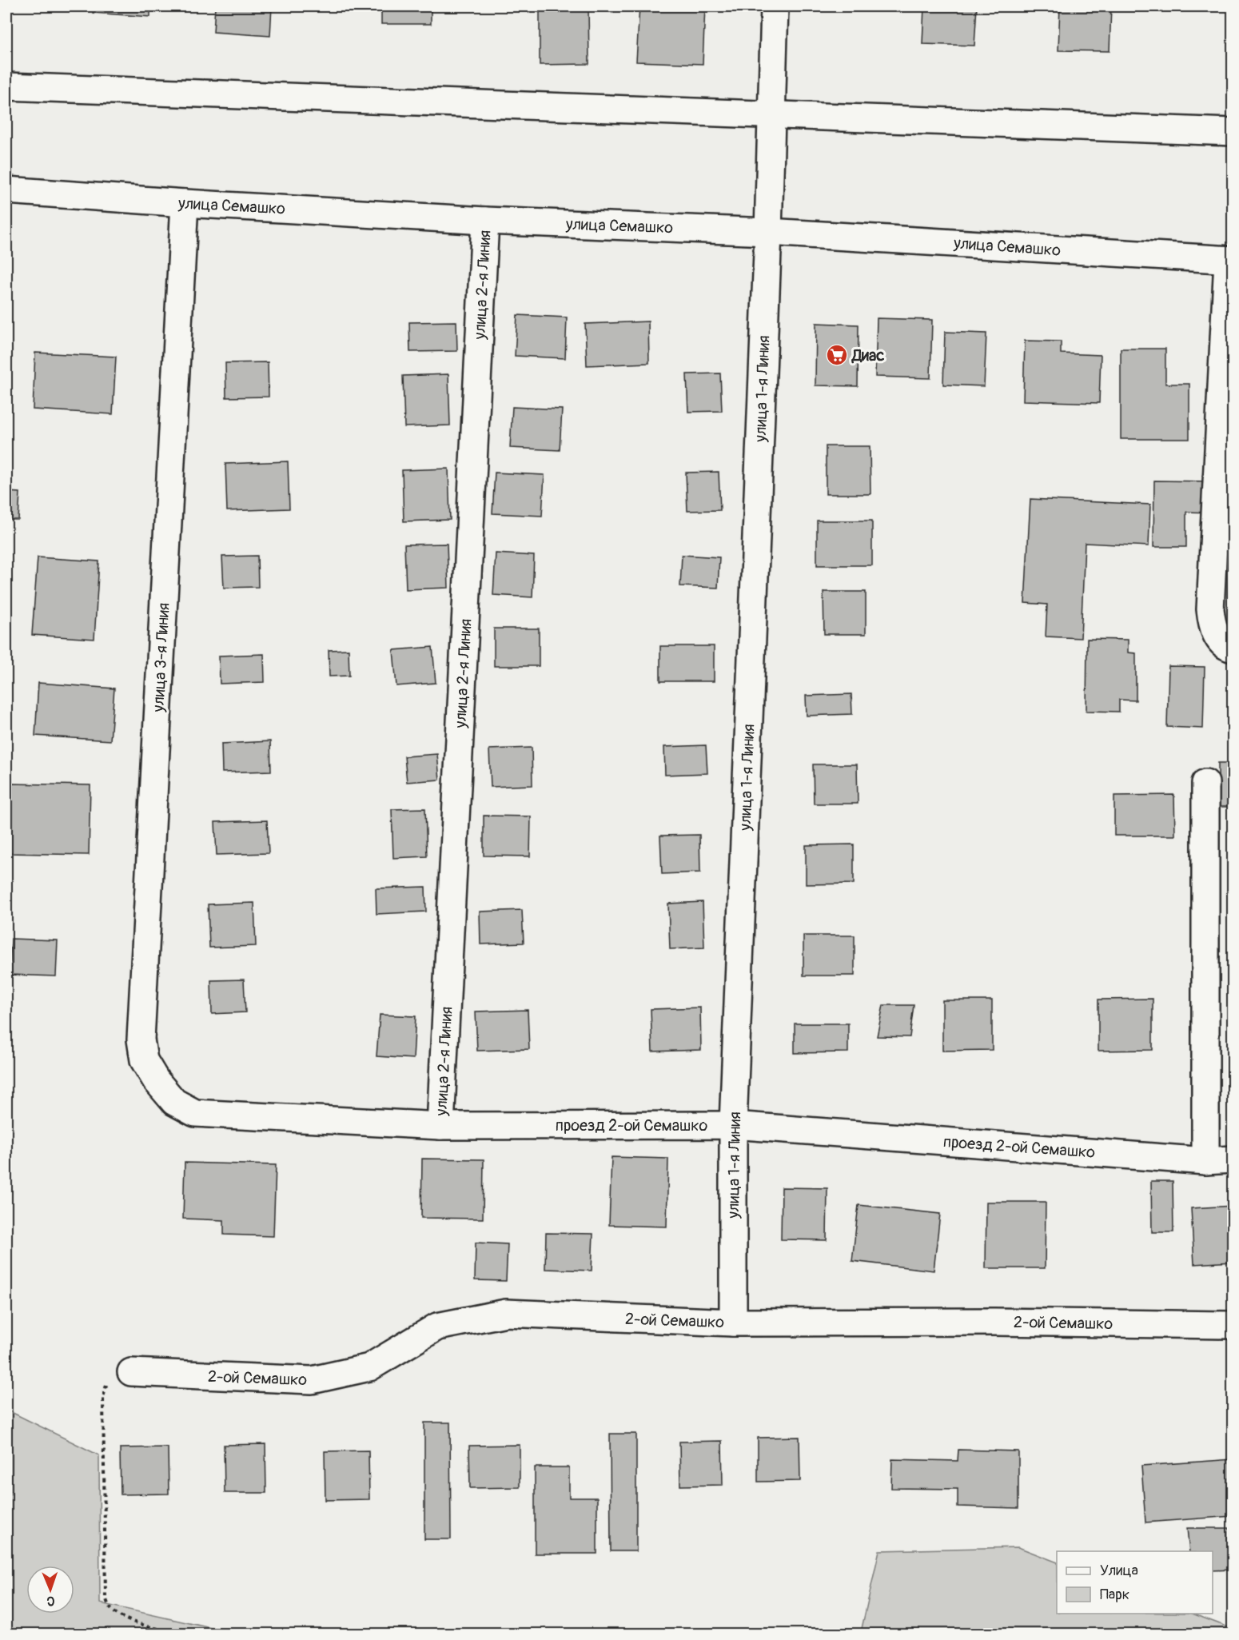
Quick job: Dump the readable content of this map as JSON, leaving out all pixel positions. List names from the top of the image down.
{
  "streets": {
    "street": [
      "улица Семашко",
      "улица 2-я Линия",
      "улица 1-я Линия",
      "улица 3-я Линия",
      "проезд 2-ой Семашко",
      "2-ой Семашко"
    ]
  },
  "crossings": [
    ["улица Семашко", "улица 2-я Линия"],
    ["улица Семашко", "улица 1-я Линия"],
    ["улица Семашко", "улица 3-я Линия"],
    ["улица 2-я Линия", "проезд 2-ой Семашко"],
    ["улица 1-я Линия", "проезд 2-ой Семашко"],
    ["улица 1-я Линия", "2-ой Семашко"],
    ["улица 3-я Линия", "проезд 2-ой Семашко"]
  ],
  "places": {
    "supermarket": ["Диас"]
  },
  "legend": ["Улица", "Парк"],
  "north": "bottom"
}
